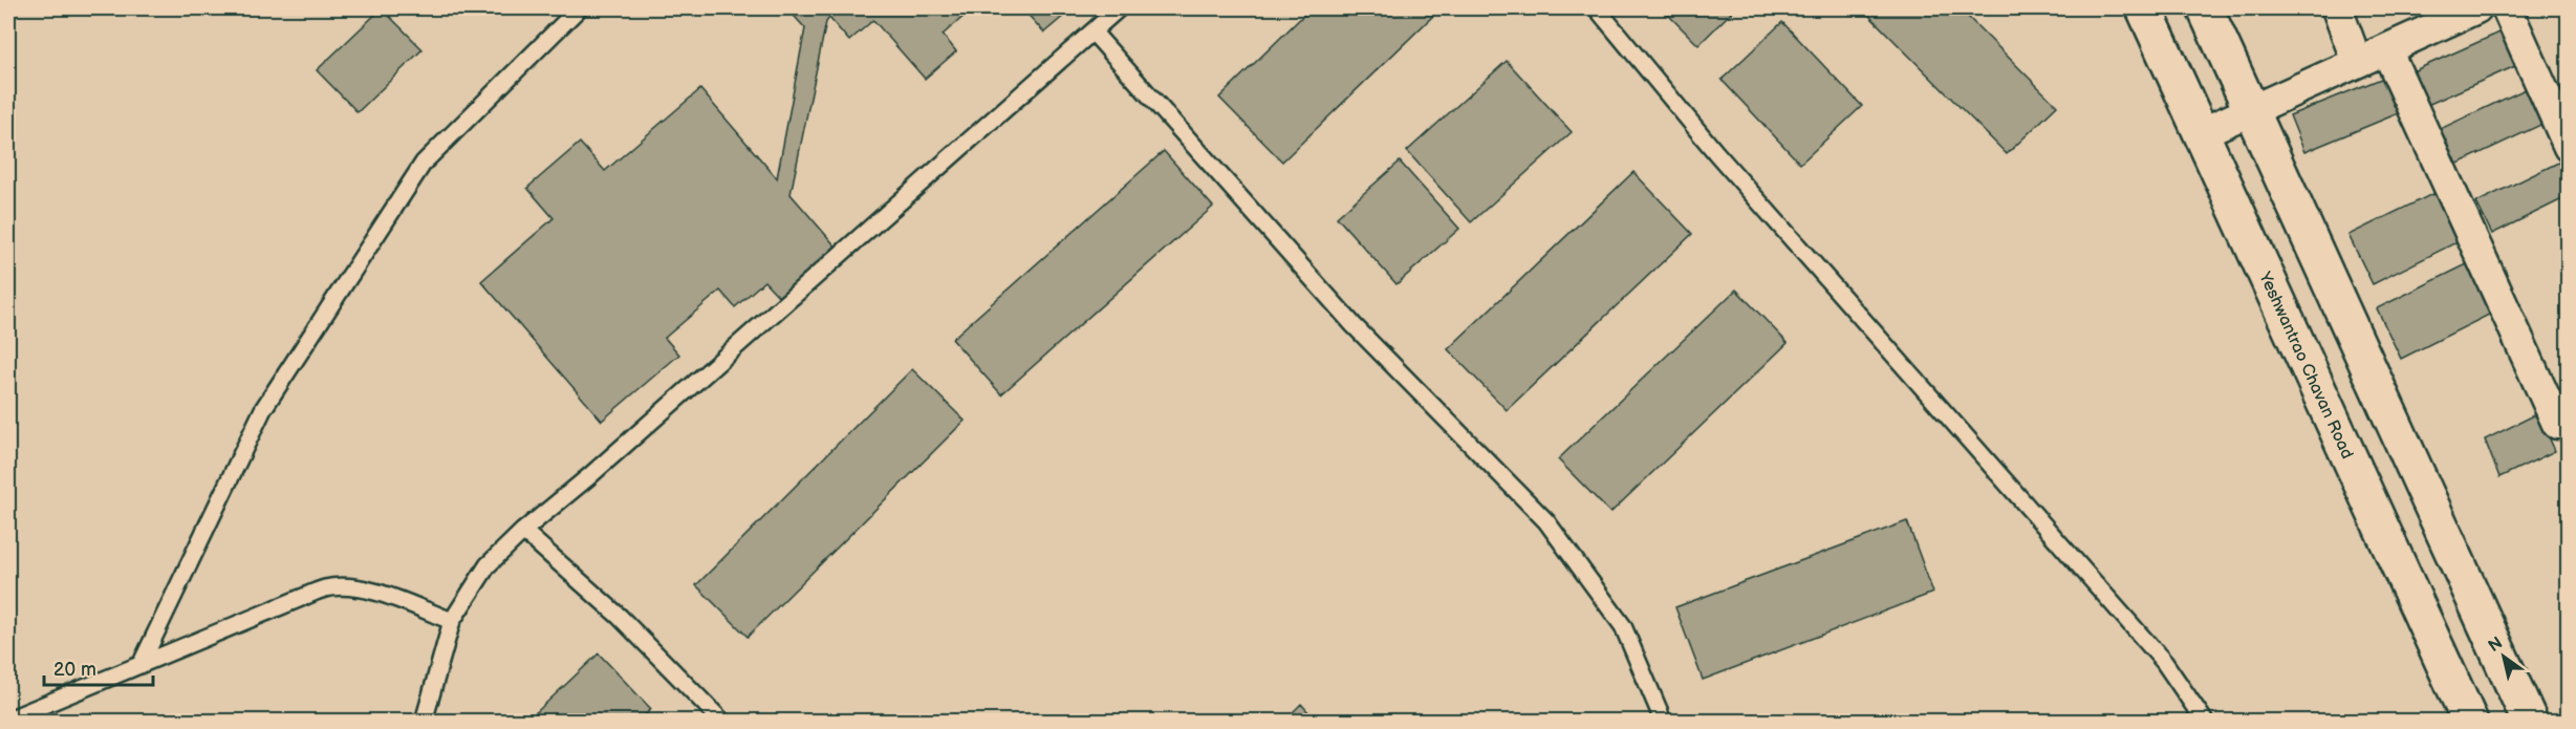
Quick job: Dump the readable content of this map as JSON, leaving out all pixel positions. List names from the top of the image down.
{
  "streets": {
    "street": ["Yeshwantrao Chavan Road"]
  },
  "scale_bar": "20 m",
  "north": "top left"
}
